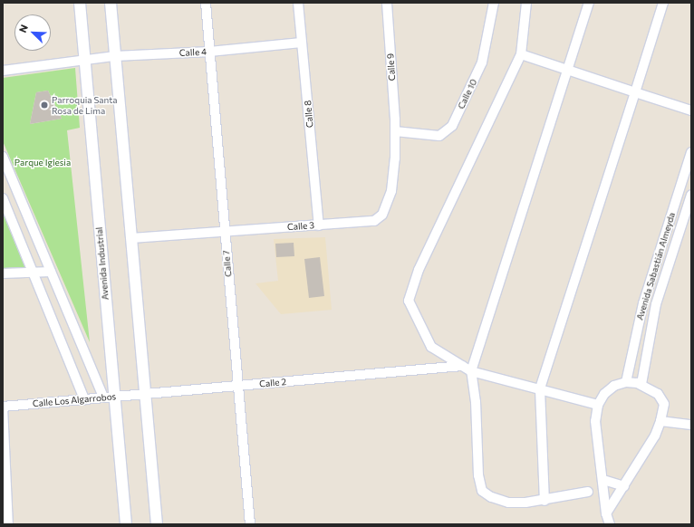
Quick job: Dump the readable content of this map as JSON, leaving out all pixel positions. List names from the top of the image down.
{
  "streets": {
    "street": [
      "Calle 4",
      "Calle 9",
      "Calle 10",
      "Calle 8",
      "Calle 3",
      "Avenida Industrial",
      "Calle 7",
      "Avenida Sabastián Almeyda",
      "Calle 2",
      "Calle Los Algarrobos"
    ]
  },
  "crossings": [
    ["Calle 4", "Calle 8"],
    ["Calle 4", "Avenida Industrial"],
    ["Calle 4", "Calle 7"],
    ["Calle 9", "Calle 10"],
    ["Calle 9", "Calle 3"],
    ["Calle 10", "Calle 3"],
    ["Calle 8", "Calle 3"],
    ["Calle 3", "Calle 7"],
    ["Avenida Industrial", "Calle Los Algarrobos"],
    ["Calle 7", "Calle 2"],
    ["Calle 2", "Calle Los Algarrobos"]
  ],
  "parks": ["Parque Iglesia"],
  "places": ["Parroquia Santa Rosa de Lima"],
  "north": "top left"
}
